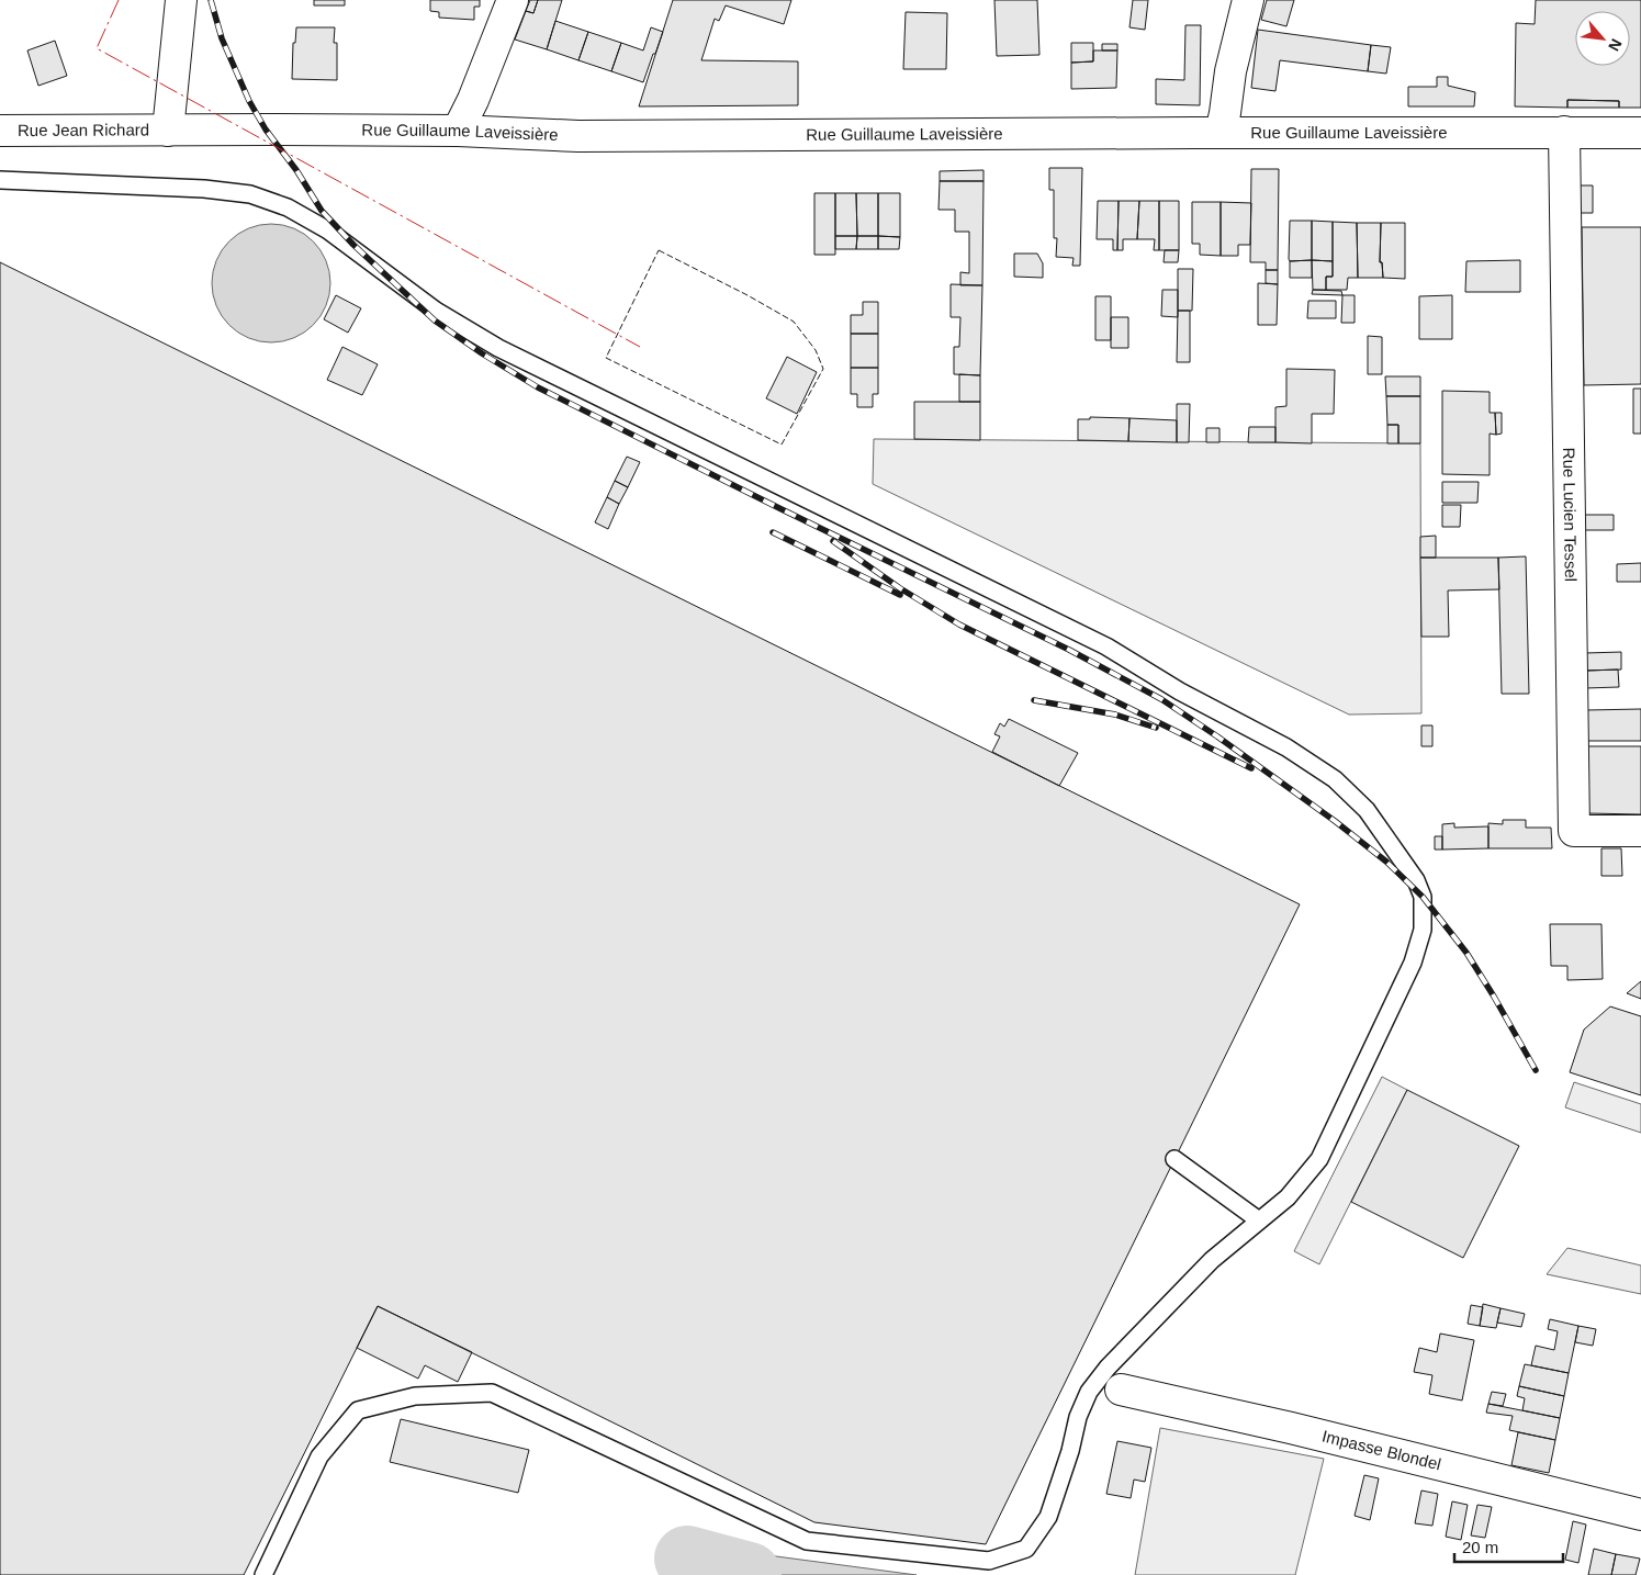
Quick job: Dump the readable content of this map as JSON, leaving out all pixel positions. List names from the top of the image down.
{
  "streets": {
    "street": [
      "Rue Jean Richard",
      "Rue Guillaume Laveissière",
      "Rue Lucien Tessel",
      "Impasse Blondel"
    ]
  },
  "crossings": [
    ["Rue Jean Richard", "Rue Guillaume Laveissière"],
    ["Rue Guillaume Laveissière", "Rue Lucien Tessel"]
  ],
  "scale_bar": "20 m",
  "north": "bottom right"
}
